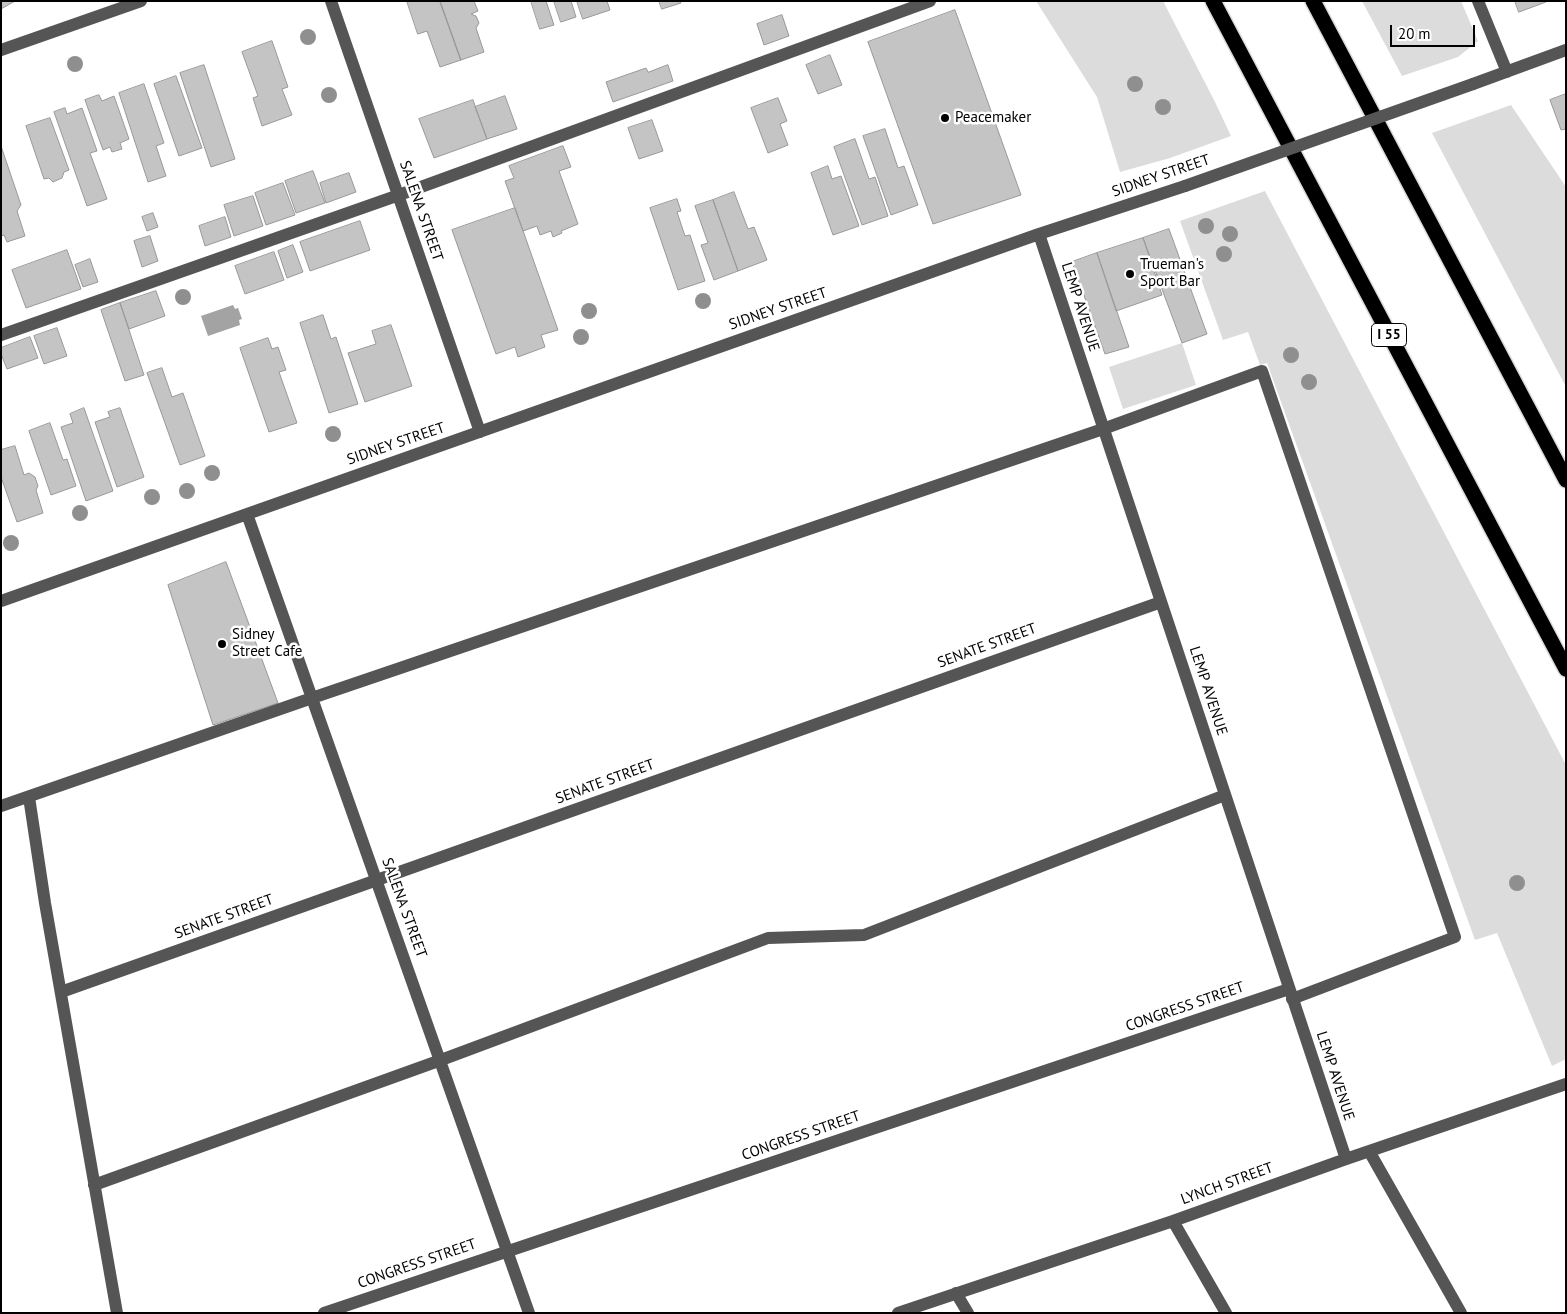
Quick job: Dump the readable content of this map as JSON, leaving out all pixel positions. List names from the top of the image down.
{
  "streets": {
    "highway": ["I 55"],
    "street": [
      "SIDNEY STREET",
      "SALENA STREET",
      "LEMP AVENUE",
      "SENATE STREET",
      "CONGRESS STREET",
      "LYNCH STREET"
    ]
  },
  "crossings": [
    ["SIDNEY STREET", "SALENA STREET"],
    ["SIDNEY STREET", "LEMP AVENUE"],
    ["SALENA STREET", "SENATE STREET"],
    ["SALENA STREET", "CONGRESS STREET"],
    ["LEMP AVENUE", "SENATE STREET"],
    ["LEMP AVENUE", "CONGRESS STREET"],
    ["LEMP AVENUE", "LYNCH STREET"]
  ],
  "places": ["Peacemaker", "Trueman's Sport Bar", "Sidney Street Cafe"],
  "scale_bar": "20 m"
}
